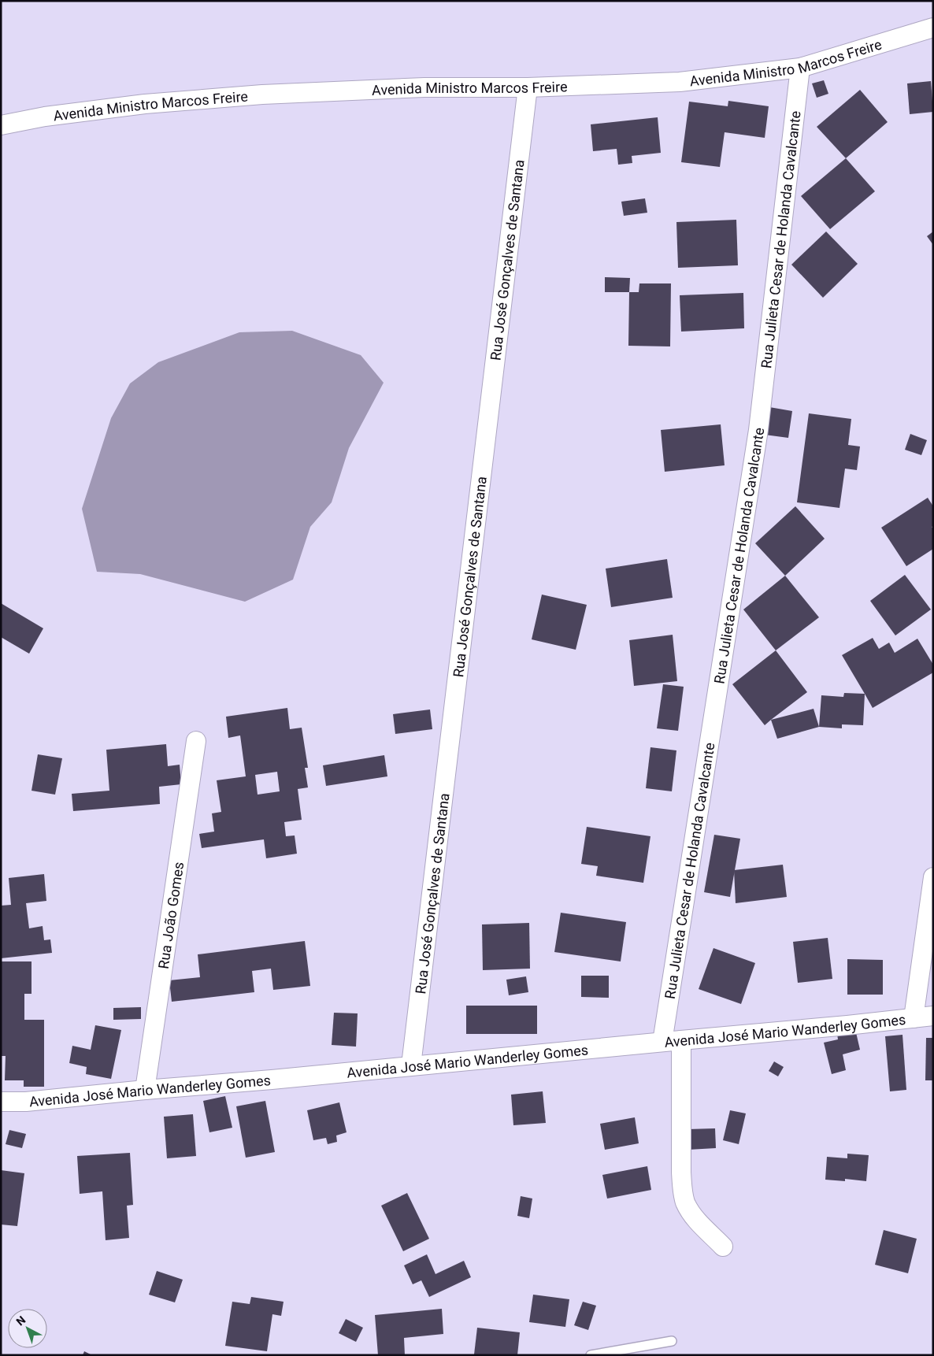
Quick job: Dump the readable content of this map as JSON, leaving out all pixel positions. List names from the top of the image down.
{
  "streets": {
    "street": [
      "Avenida Ministro Marcos Freire",
      "Rua Julieta Cesar de Holanda Cavalcante",
      "Rua José Gonçalves de Santana",
      "Rua João Gomes",
      "Avenida José Mario Wanderley Gomes"
    ]
  },
  "crossings": [
    ["Avenida Ministro Marcos Freire", "Rua Julieta Cesar de Holanda Cavalcante"],
    ["Avenida Ministro Marcos Freire", "Rua José Gonçalves de Santana"],
    ["Rua Julieta Cesar de Holanda Cavalcante", "Avenida José Mario Wanderley Gomes"],
    ["Rua José Gonçalves de Santana", "Avenida José Mario Wanderley Gomes"],
    ["Rua João Gomes", "Avenida José Mario Wanderley Gomes"]
  ],
  "north": "top left"
}
